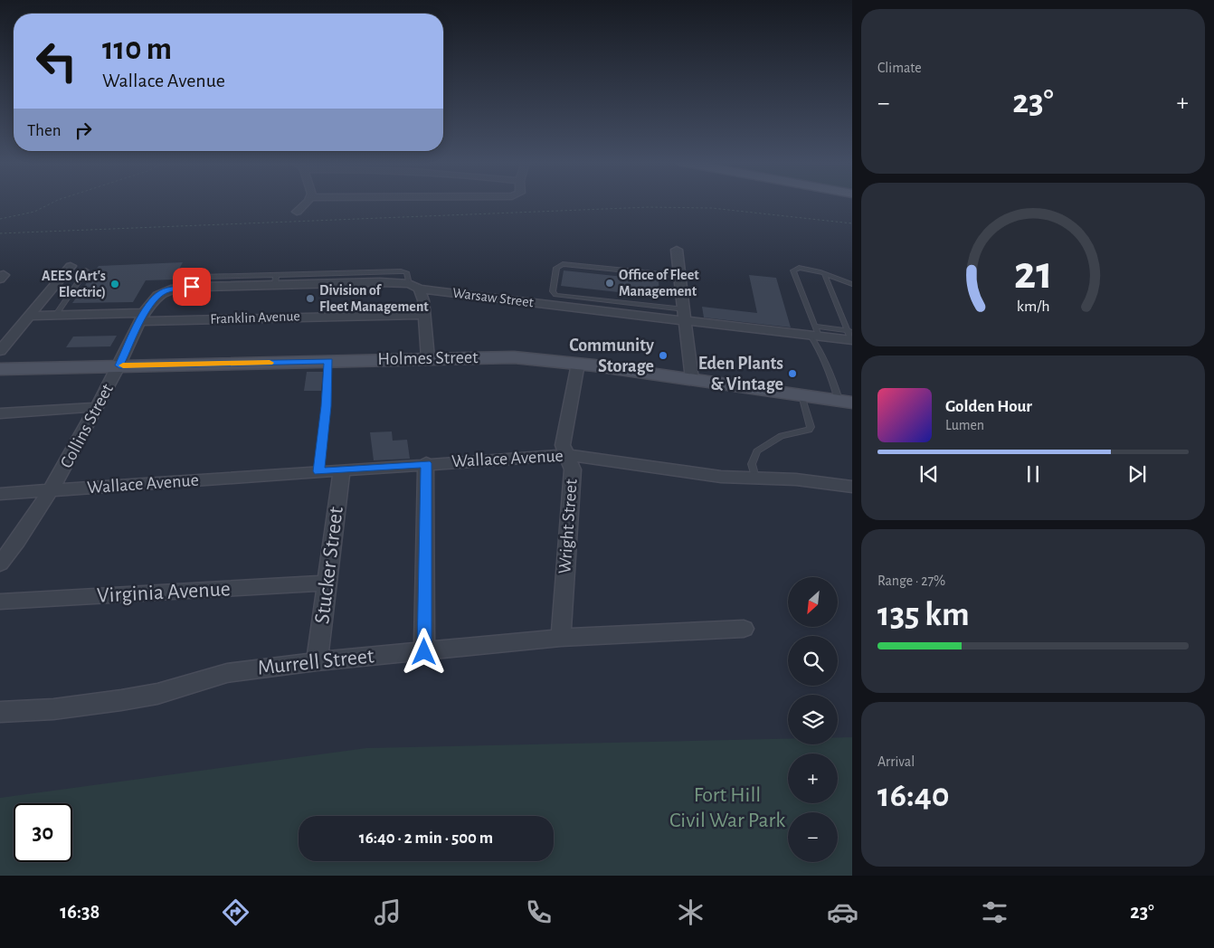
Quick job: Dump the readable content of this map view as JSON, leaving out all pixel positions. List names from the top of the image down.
{
  "streets": {
    "main road": ["Holmes Street"],
    "street": [
      "Warsaw Street",
      "Franklin Avenue",
      "Collins Street",
      "Wallace Avenue",
      "Wright Street",
      "Stucker Street",
      "Virginia Avenue",
      "Murrell Street"
    ]
  },
  "crossings": [
    ["Warsaw Street", "Franklin Avenue"],
    ["Warsaw Street", "Collins Street"],
    ["Franklin Avenue", "Collins Street"],
    ["Holmes Street", "Collins Street"],
    ["Holmes Street", "Wright Street"],
    ["Collins Street", "Wallace Avenue"],
    ["Wallace Avenue", "Wright Street"],
    ["Wallace Avenue", "Stucker Street"],
    ["Wright Street", "Murrell Street"],
    ["Stucker Street", "Virginia Avenue"],
    ["Stucker Street", "Murrell Street"]
  ],
  "parks": ["Fort Hill Civil War Park"],
  "places": [
    "Office of Fleet Management",
    "AEES (Art's Electric)",
    "Division of Fleet Management",
    "Community Storage",
    "Eden Plants & Vintage"
  ],
  "north": "bottom left",
  "page": {
    "tile": [
      "Climate",
      ["Range · 27%", "135 km"],
      ["Arrival", "16:40"]
    ],
    "turn": ["110 m", "Wallace Avenue"],
    "heat": ["−", "23°", "+"],
    "then": "Then",
    "song": ["Golden Hour", "Lumen"],
    "map_buttons": ["+", "−"],
    "limit": "30",
    "trip": "16:40 · 2 min · 500 m",
    "tabs": ["16:38", "23°"],
    "gauge": ["21", "km/h"]
  }
}
